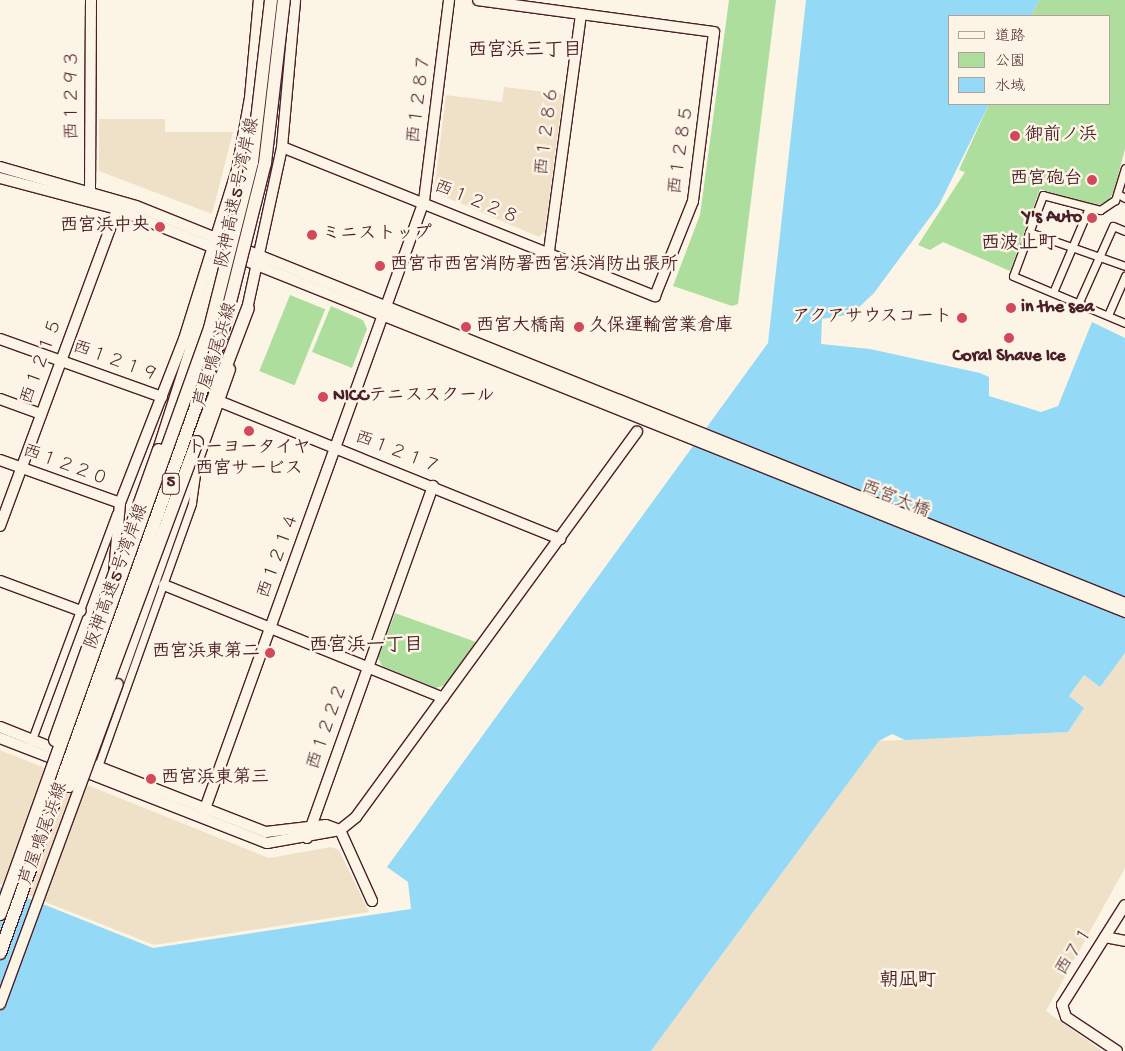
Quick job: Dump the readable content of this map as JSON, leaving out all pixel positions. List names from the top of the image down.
{
  "streets": {
    "highway": ["阪神高速5号湾岸線", "5"],
    "street": [
      "西１２９３",
      "西１２８７",
      "西１２８６",
      "西１２８５",
      "西１２２８",
      "芦屋鳴尾浜線",
      "西１２１５",
      "西１２１９",
      "西１２１７",
      "西１２２０",
      "西宮大橋",
      "西１２１４",
      "西１２２２",
      "西７１"
    ]
  },
  "crossings": [
    ["西１２８７", "西１２２８"],
    ["西１２８７", "西１２１４"],
    ["西１２８６", "西１２８５"],
    ["西１２８６", "西１２２８"],
    ["西１２８５", "西１２２８"],
    ["阪神高速5号湾岸線", "5"],
    ["西１２２８", "芦屋鳴尾浜線"],
    ["芦屋鳴尾浜線", "西１２１９"],
    ["芦屋鳴尾浜線", "西１２１７"],
    ["芦屋鳴尾浜線", "西１２２０"],
    ["芦屋鳴尾浜線", "5"],
    ["西１２１５", "西１２１９"],
    ["西１２１５", "西１２２０"],
    ["西１２１７", "西１２１４"],
    ["西１２１７", "西１２２２"]
  ],
  "districts": [
    "西宮浜三丁目",
    "西波止町",
    "西宮浜一丁目",
    "朝凪町"
  ],
  "places": [
    "御前ノ浜",
    "西宮砲台",
    "Y's Auto",
    "西宮浜中央",
    "ミニストップ",
    "西宮市西宮消防署西宮浜消防出張所",
    "in the sea",
    "アクアサウスコート",
    "西宮大橋南",
    "久保運輸営業倉庫",
    "Coral Shave Ice",
    "NICCテニススクール",
    "トーヨータイヤ 西宮サービス",
    "西宮浜東第二",
    "西宮浜東第三"
  ],
  "legend": ["道路", "公園", "水域"]
}
